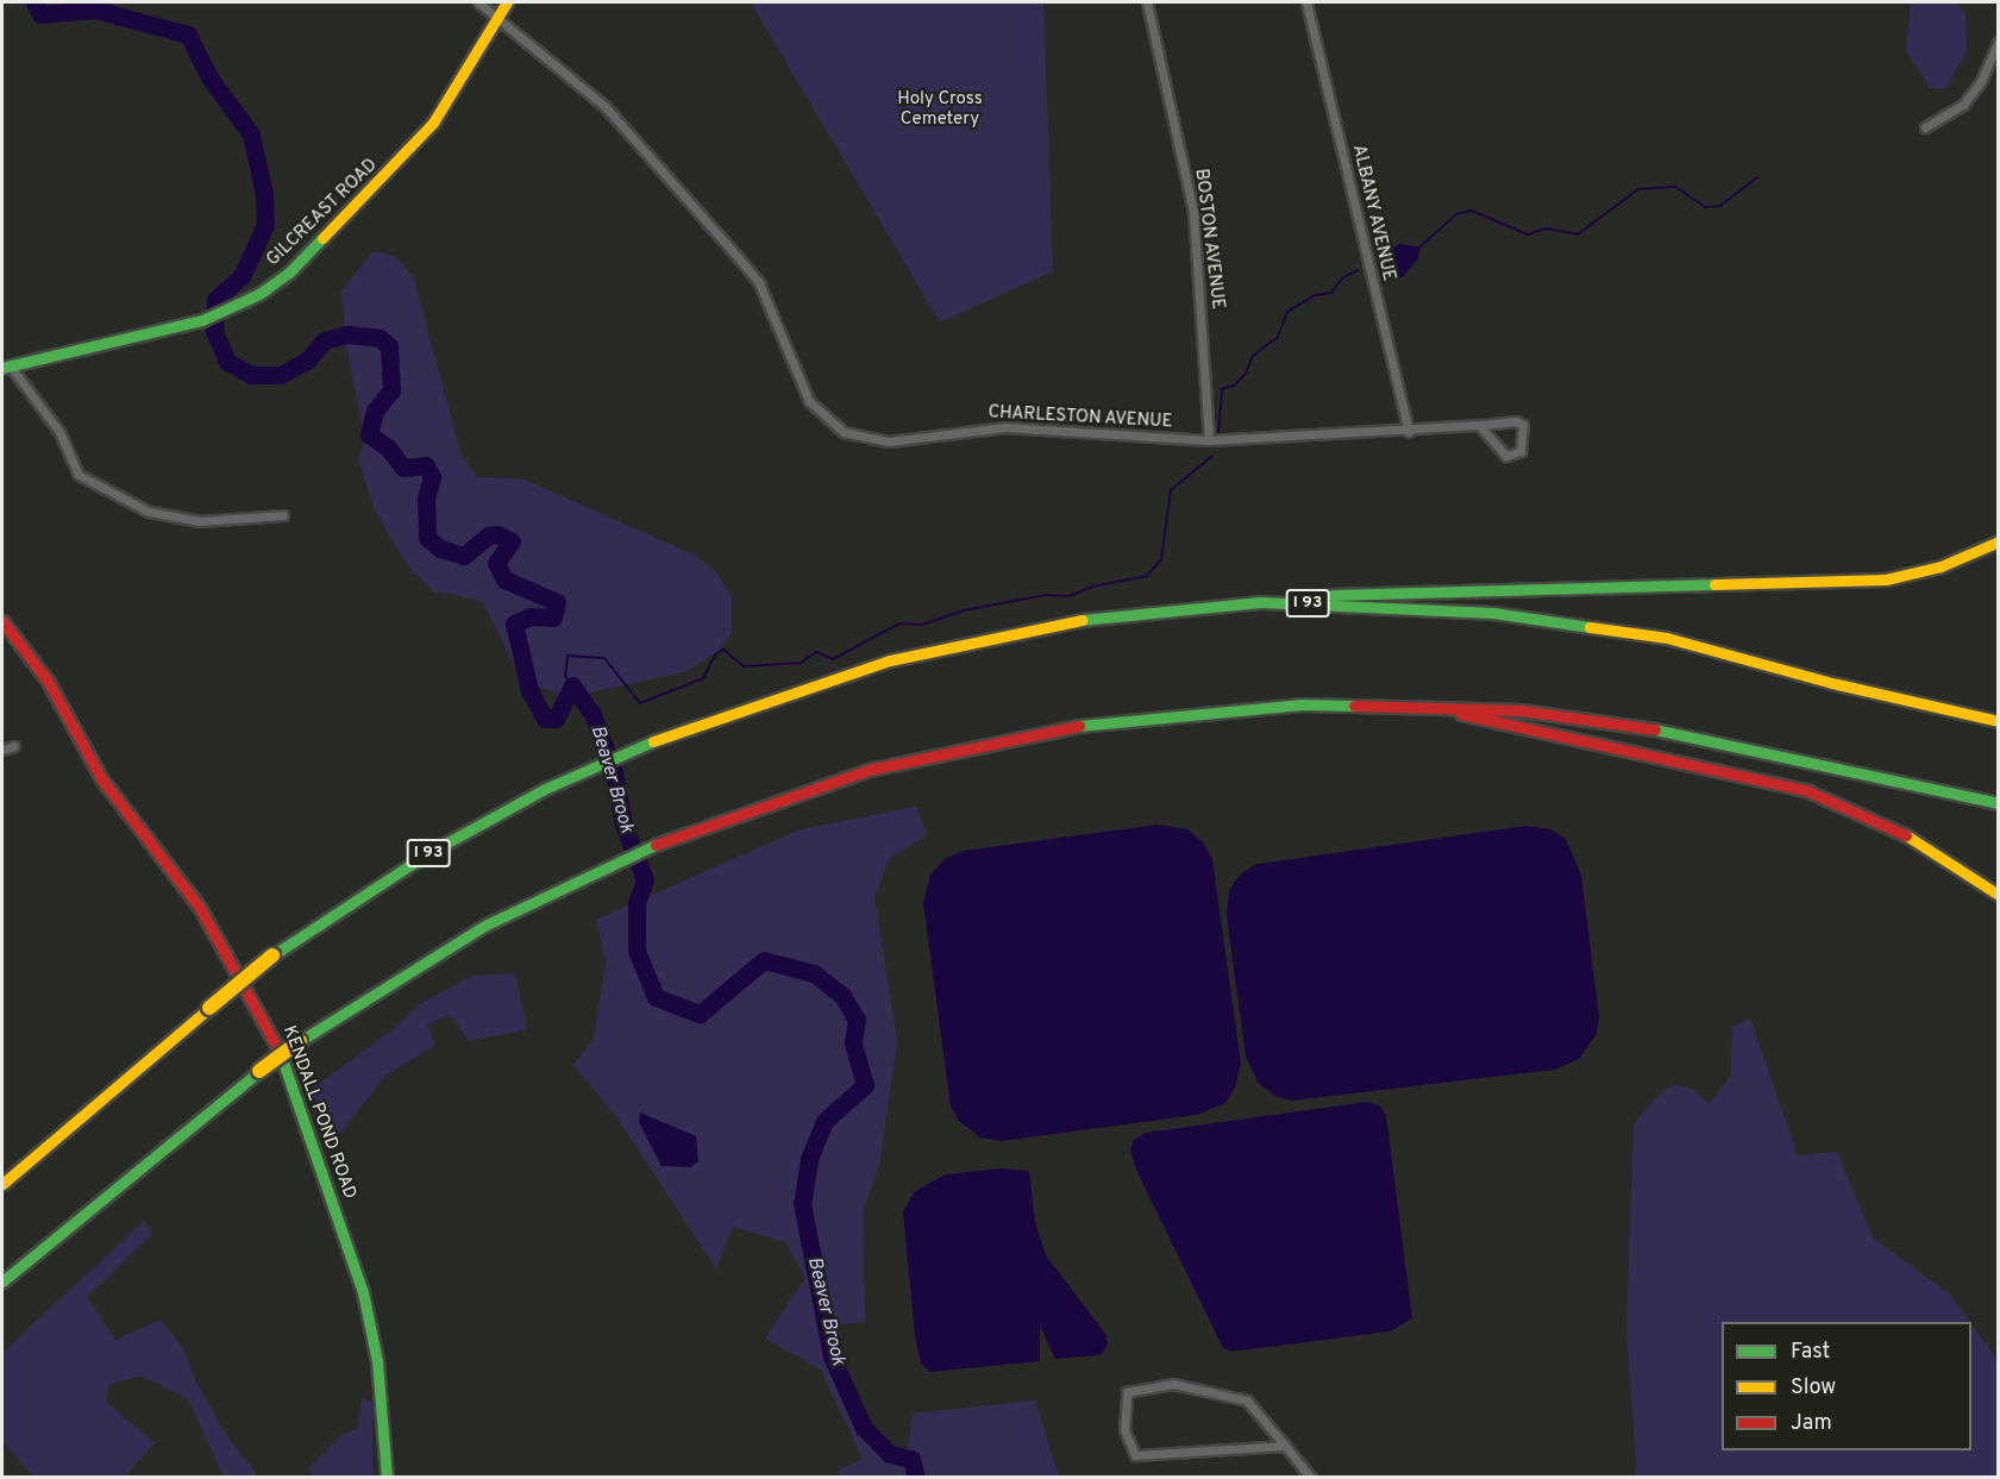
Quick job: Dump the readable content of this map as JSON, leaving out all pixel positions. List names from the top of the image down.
{
  "streets": {
    "main road": ["GILCREAST ROAD", "I 93", "KENDALL POND ROAD"],
    "street": ["ALBANY AVENUE", "BOSTON AVENUE", "CHARLESTON AVENUE"]
  },
  "crossings": [
    ["GILCREAST ROAD", "CHARLESTON AVENUE"],
    ["ALBANY AVENUE", "CHARLESTON AVENUE"],
    ["BOSTON AVENUE", "CHARLESTON AVENUE"]
  ],
  "water": ["Beaver Brook"],
  "parks": ["Holy Cross Cemetery"],
  "legend": ["Fast", "Slow", "Jam"]
}
